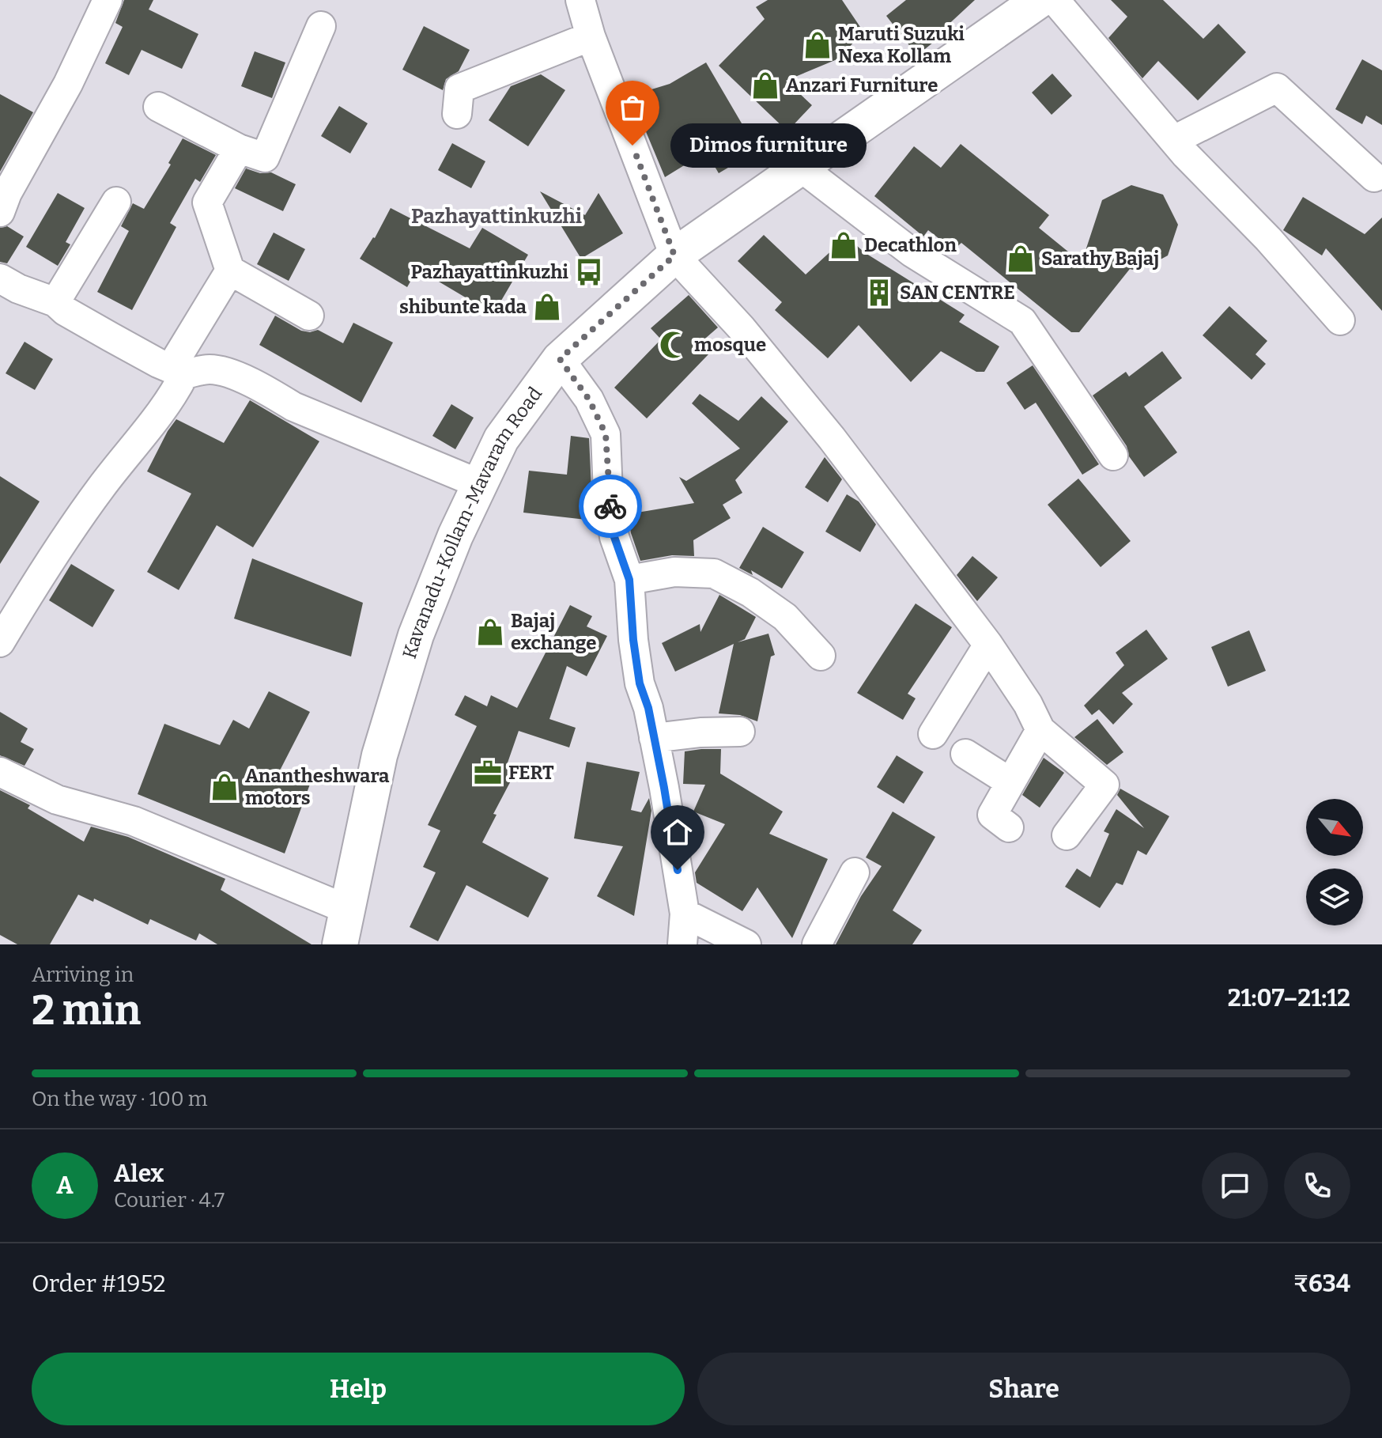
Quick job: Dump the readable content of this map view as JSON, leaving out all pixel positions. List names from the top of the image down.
{
  "streets": {
    "main road": ["Kavanadu-Kollam-Mavaram Road"]
  },
  "districts": ["Pazhayattinkuzhi"],
  "places": {
    "shop": [
      "Maruti Suzuki Nexa Kollam",
      "Anzari Furniture",
      "Decathlon",
      "Sarathy Bajaj",
      "shibunte kada",
      "Bajaj exchange",
      "Anantheshwara motors"
    ],
    "other": ["Dimos furniture"],
    "bus stop": ["Pazhayattinkuzhi"],
    "building": ["SAN CENTRE"],
    "mosque": ["mosque"],
    "office": ["FERT"]
  },
  "north": "bottom right",
  "page": {
    "bubble": "Dimos furniture",
    "heading": ["2 min", "Arriving in", "21:07–21:12"],
    "panel": [
      "Alex",
      "Courier · 4.7",
      "Order #1952",
      "₹634"
    ],
    "bar": "On the way · 100 m",
    "round": "A",
    "buttons": ["Help", "Share"]
  }
}
